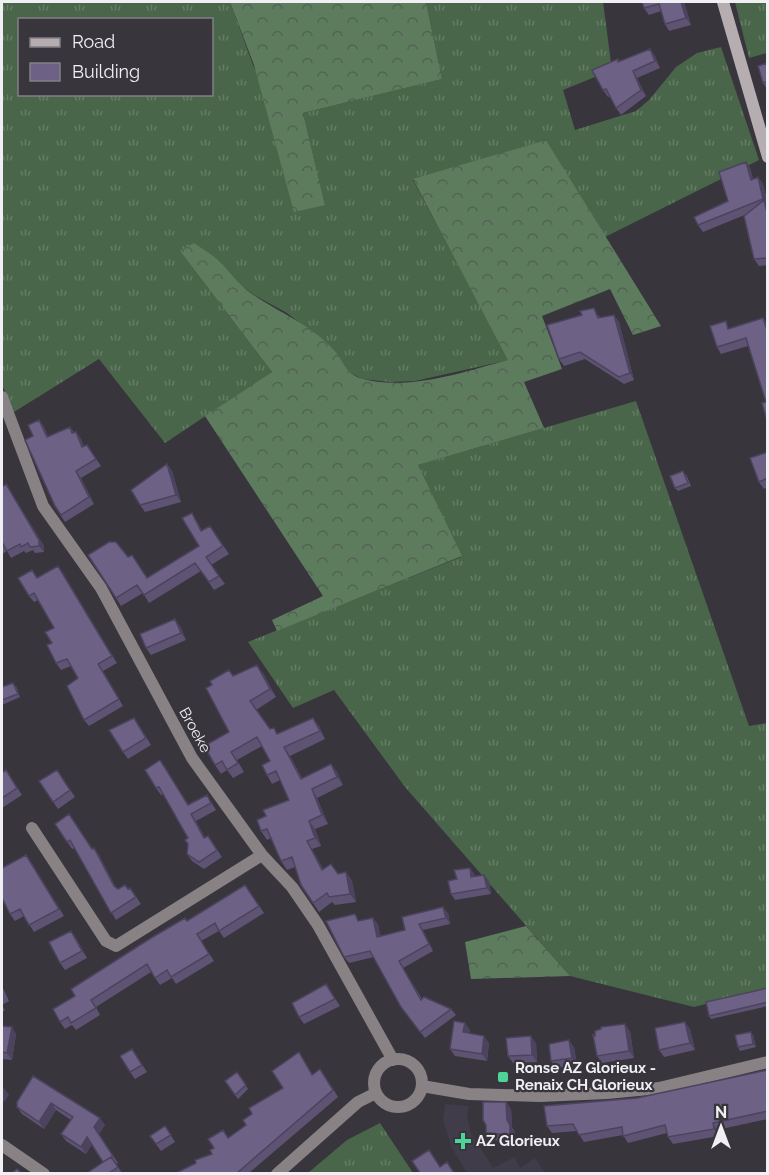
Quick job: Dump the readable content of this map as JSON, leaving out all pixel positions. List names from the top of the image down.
{
  "streets": {
    "street": ["Broeke"]
  },
  "places": {
    "transit": ["Ronse AZ Glorieux - Renaix CH Glorieux"],
    "health": ["AZ Glorieux"]
  },
  "legend": ["Road", "Building"],
  "north": "top"
}
